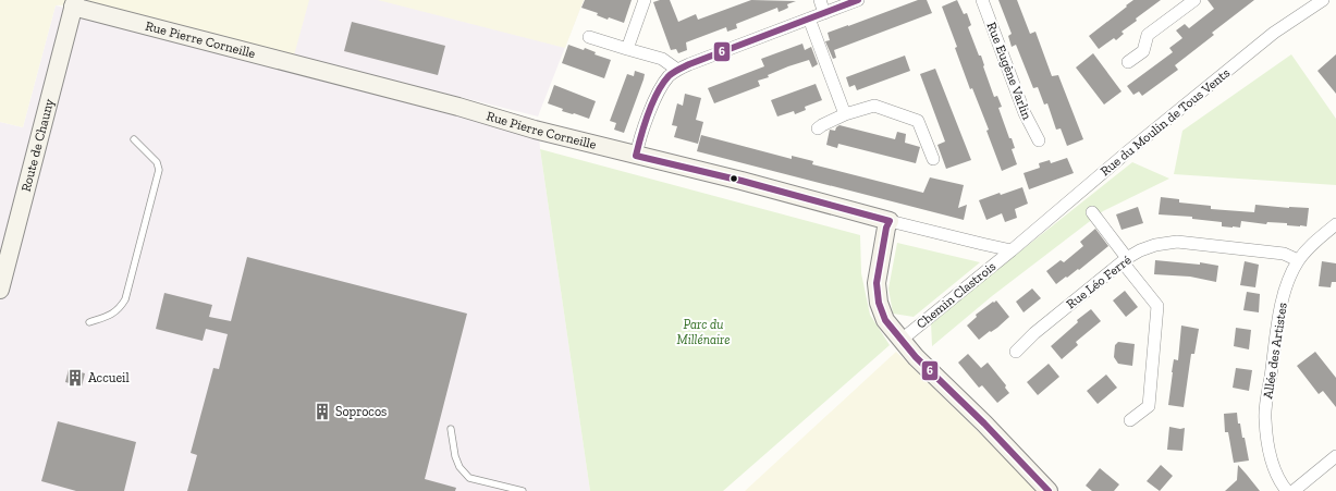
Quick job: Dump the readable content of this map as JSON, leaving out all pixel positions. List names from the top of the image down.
{
  "streets": {
    "street": [
      "Rue Pierre Corneille",
      "Rue Eugène Varlin",
      "Rue du Moulin de Tous Vents",
      "Route de Chauny",
      "Rue Léo Ferré",
      "Chemin Clastrois",
      "Allée des Artistes"
    ]
  },
  "crossings": [
    ["Rue Pierre Corneille", "Rue du Moulin de Tous Vents"],
    ["Rue Pierre Corneille", "Route de Chauny"],
    ["Rue Pierre Corneille", "Chemin Clastrois"],
    ["Rue du Moulin de Tous Vents", "Chemin Clastrois"],
    ["Rue Léo Ferré", "Allée des Artistes"]
  ],
  "parks": ["Parc du Millénaire"],
  "places": {
    "building": ["Accueil", "Soprocos"]
  },
  "lines": ["transit line 6"]
}
